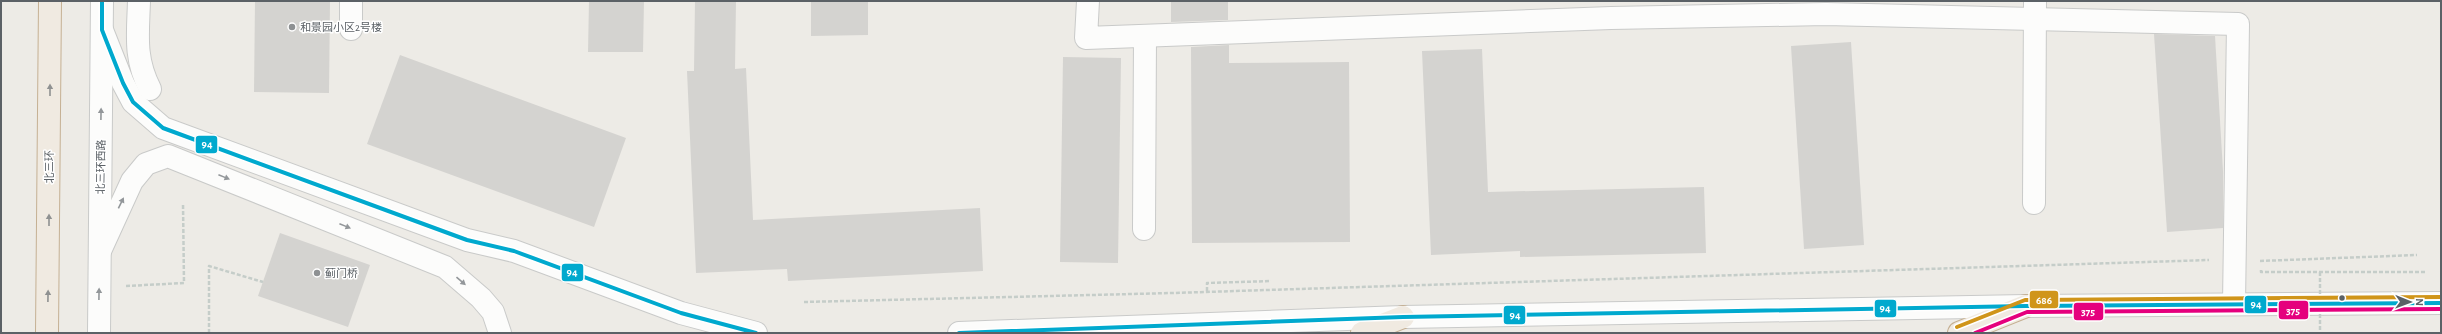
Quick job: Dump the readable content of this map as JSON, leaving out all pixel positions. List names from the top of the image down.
{
  "streets": {
    "highway": ["北三环"],
    "street": ["北三环西路"]
  },
  "one_way": ["北三环", "北三环西路"],
  "places": ["和景园小区2号楼", "蓟门桥"],
  "lines": ["transit line 94", "transit line 686", "transit line 375"],
  "north": "right"
}
